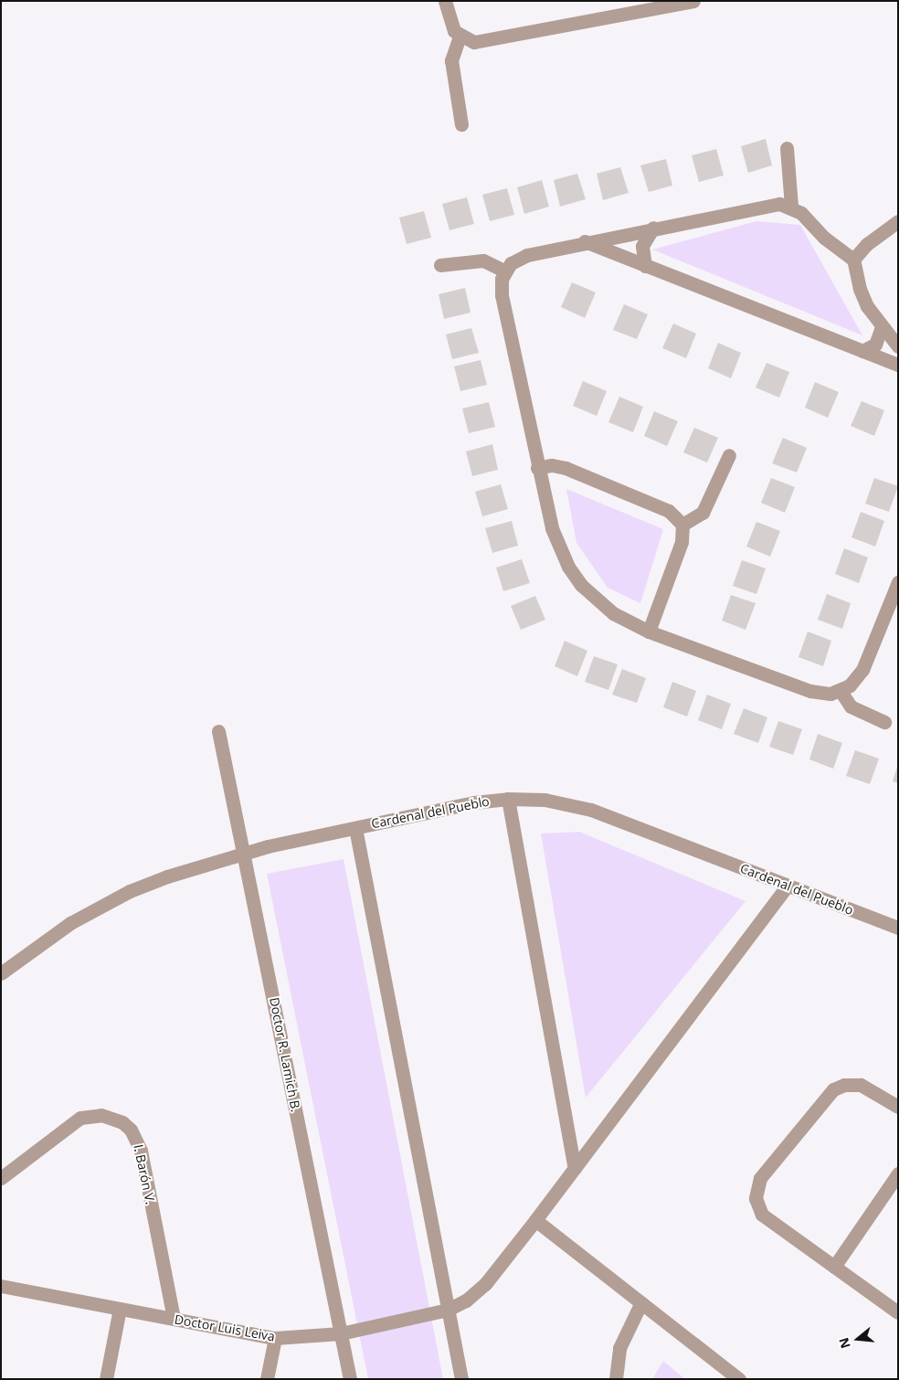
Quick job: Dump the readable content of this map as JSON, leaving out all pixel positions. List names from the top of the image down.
{
  "streets": {
    "street": [
      "Cardenal del Pueblo",
      "Doctor R. Lamich B.",
      "I. Barón V.",
      "Doctor Luis Leiva"
    ]
  },
  "crossings": [
    ["Cardenal del Pueblo", "Doctor R. Lamich B."],
    ["Cardenal del Pueblo", "Doctor Luis Leiva"],
    ["Doctor R. Lamich B.", "Doctor Luis Leiva"],
    ["I. Barón V.", "Doctor Luis Leiva"]
  ],
  "north": "left"
}
